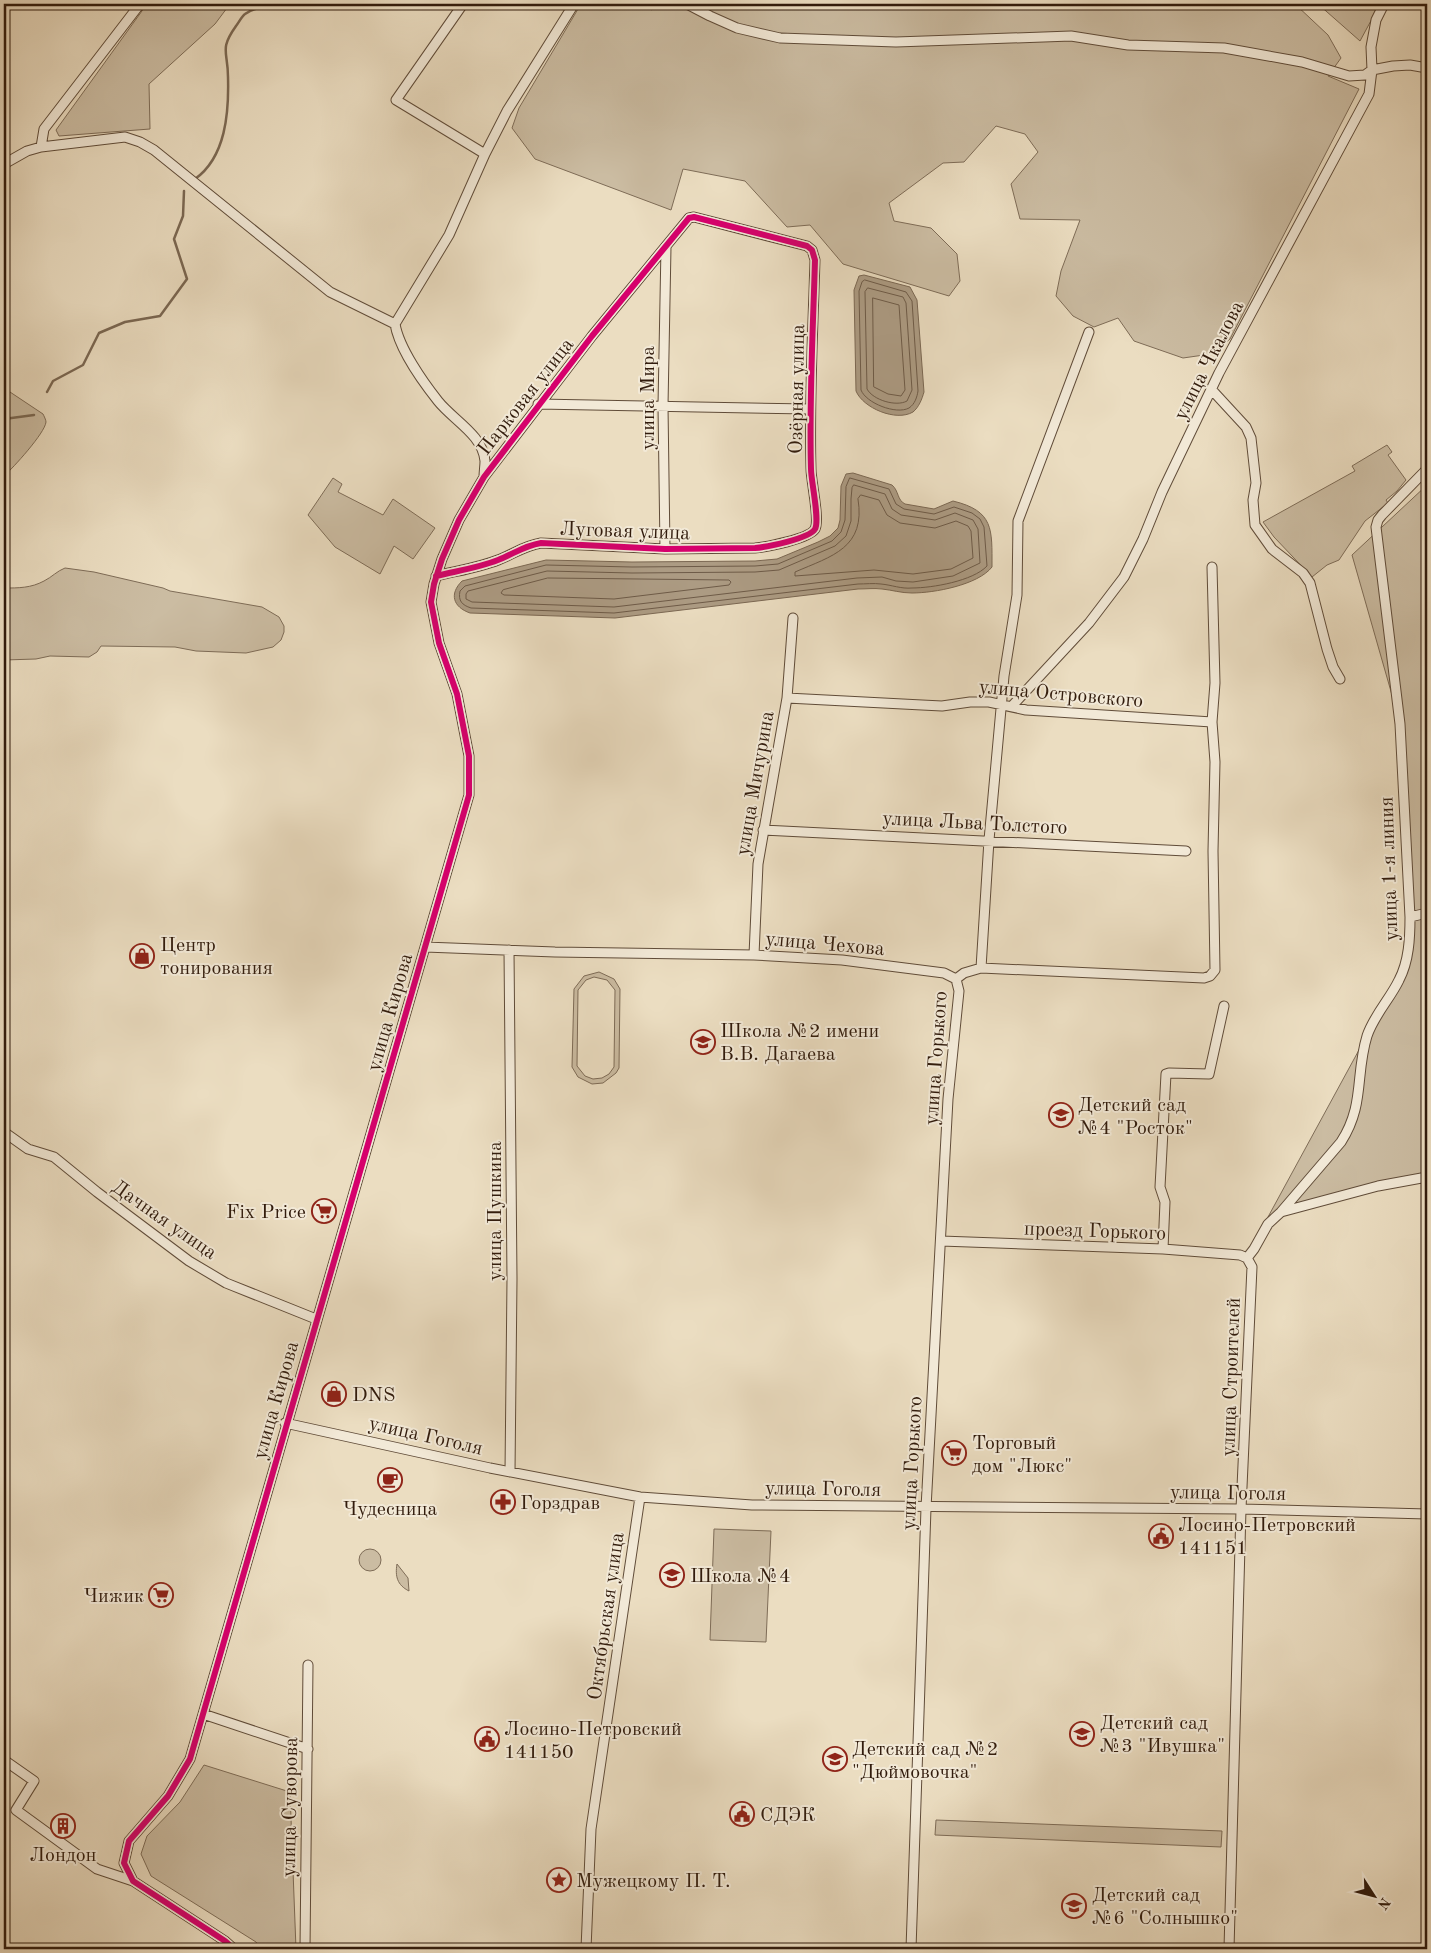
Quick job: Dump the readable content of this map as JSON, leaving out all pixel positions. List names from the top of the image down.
{
  "streets": {
    "street": [
      "улица Чкалова",
      "Озёрная улица",
      "Парковая улица",
      "улица Мира",
      "Луговая улица",
      "улица Островского",
      "улица Мичурина",
      "улица Льва Толстого",
      "улица 1-я линия",
      "улица Чехова",
      "улица Кирова",
      "улица Горького",
      "улица Пушкина",
      "Дачная улица",
      "проезд Горького",
      "улица Строителей",
      "улица Гоголя",
      "Октябрьская улица",
      "улица Суворова"
    ]
  },
  "crossings": [
    ["улица Чкалова", "улица Островского"],
    ["Озёрная улица", "Парковая улица"],
    ["Озёрная улица", "Луговая улица"],
    ["Парковая улица", "улица Мира"],
    ["Парковая улица", "Луговая улица"],
    ["Парковая улица", "улица Кирова"],
    ["улица Мира", "Луговая улица"],
    ["улица Островского", "улица Мичурина"],
    ["улица Мичурина", "улица Льва Толстого"],
    ["улица Мичурина", "улица Чехова"],
    ["улица 1-я линия", "проезд Горького"],
    ["улица 1-я линия", "улица Строителей"],
    ["улица Чехова", "улица Кирова"],
    ["улица Чехова", "улица Горького"],
    ["улица Чехова", "улица Пушкина"],
    ["улица Кирова", "Дачная улица"],
    ["улица Кирова", "улица Гоголя"],
    ["улица Горького", "проезд Горького"],
    ["улица Горького", "улица Гоголя"],
    ["улица Пушкина", "улица Гоголя"],
    ["проезд Горького", "улица Строителей"],
    ["улица Строителей", "улица Гоголя"],
    ["улица Гоголя", "Октябрьская улица"]
  ],
  "places": {
    "shop": ["Центр тонирования", "DNS"],
    "school or university": [
      "Школа №2 имени В.В. Дагаева",
      "Детский сад №4 \"Росток\"",
      "Школа №4",
      "Детский сад №3 \"Ивушка\"",
      "Детский сад №2 \"Дюймовочка\"",
      "Детский сад №6 \"Солнышко\""
    ],
    "supermarket": ["Fix Price", "Торговый дом \"Люкс\"", "Чижик"],
    "cafe": ["Чудесница"],
    "pharmacy": ["Горздрав"],
    "public building": ["Лосино-Петровский 141151", "Лосино-Петровский 141150", "СДЭК"],
    "building": ["Лондон"],
    "place": ["Мужецкому П. Т."]
  },
  "north": "bottom right"
}
